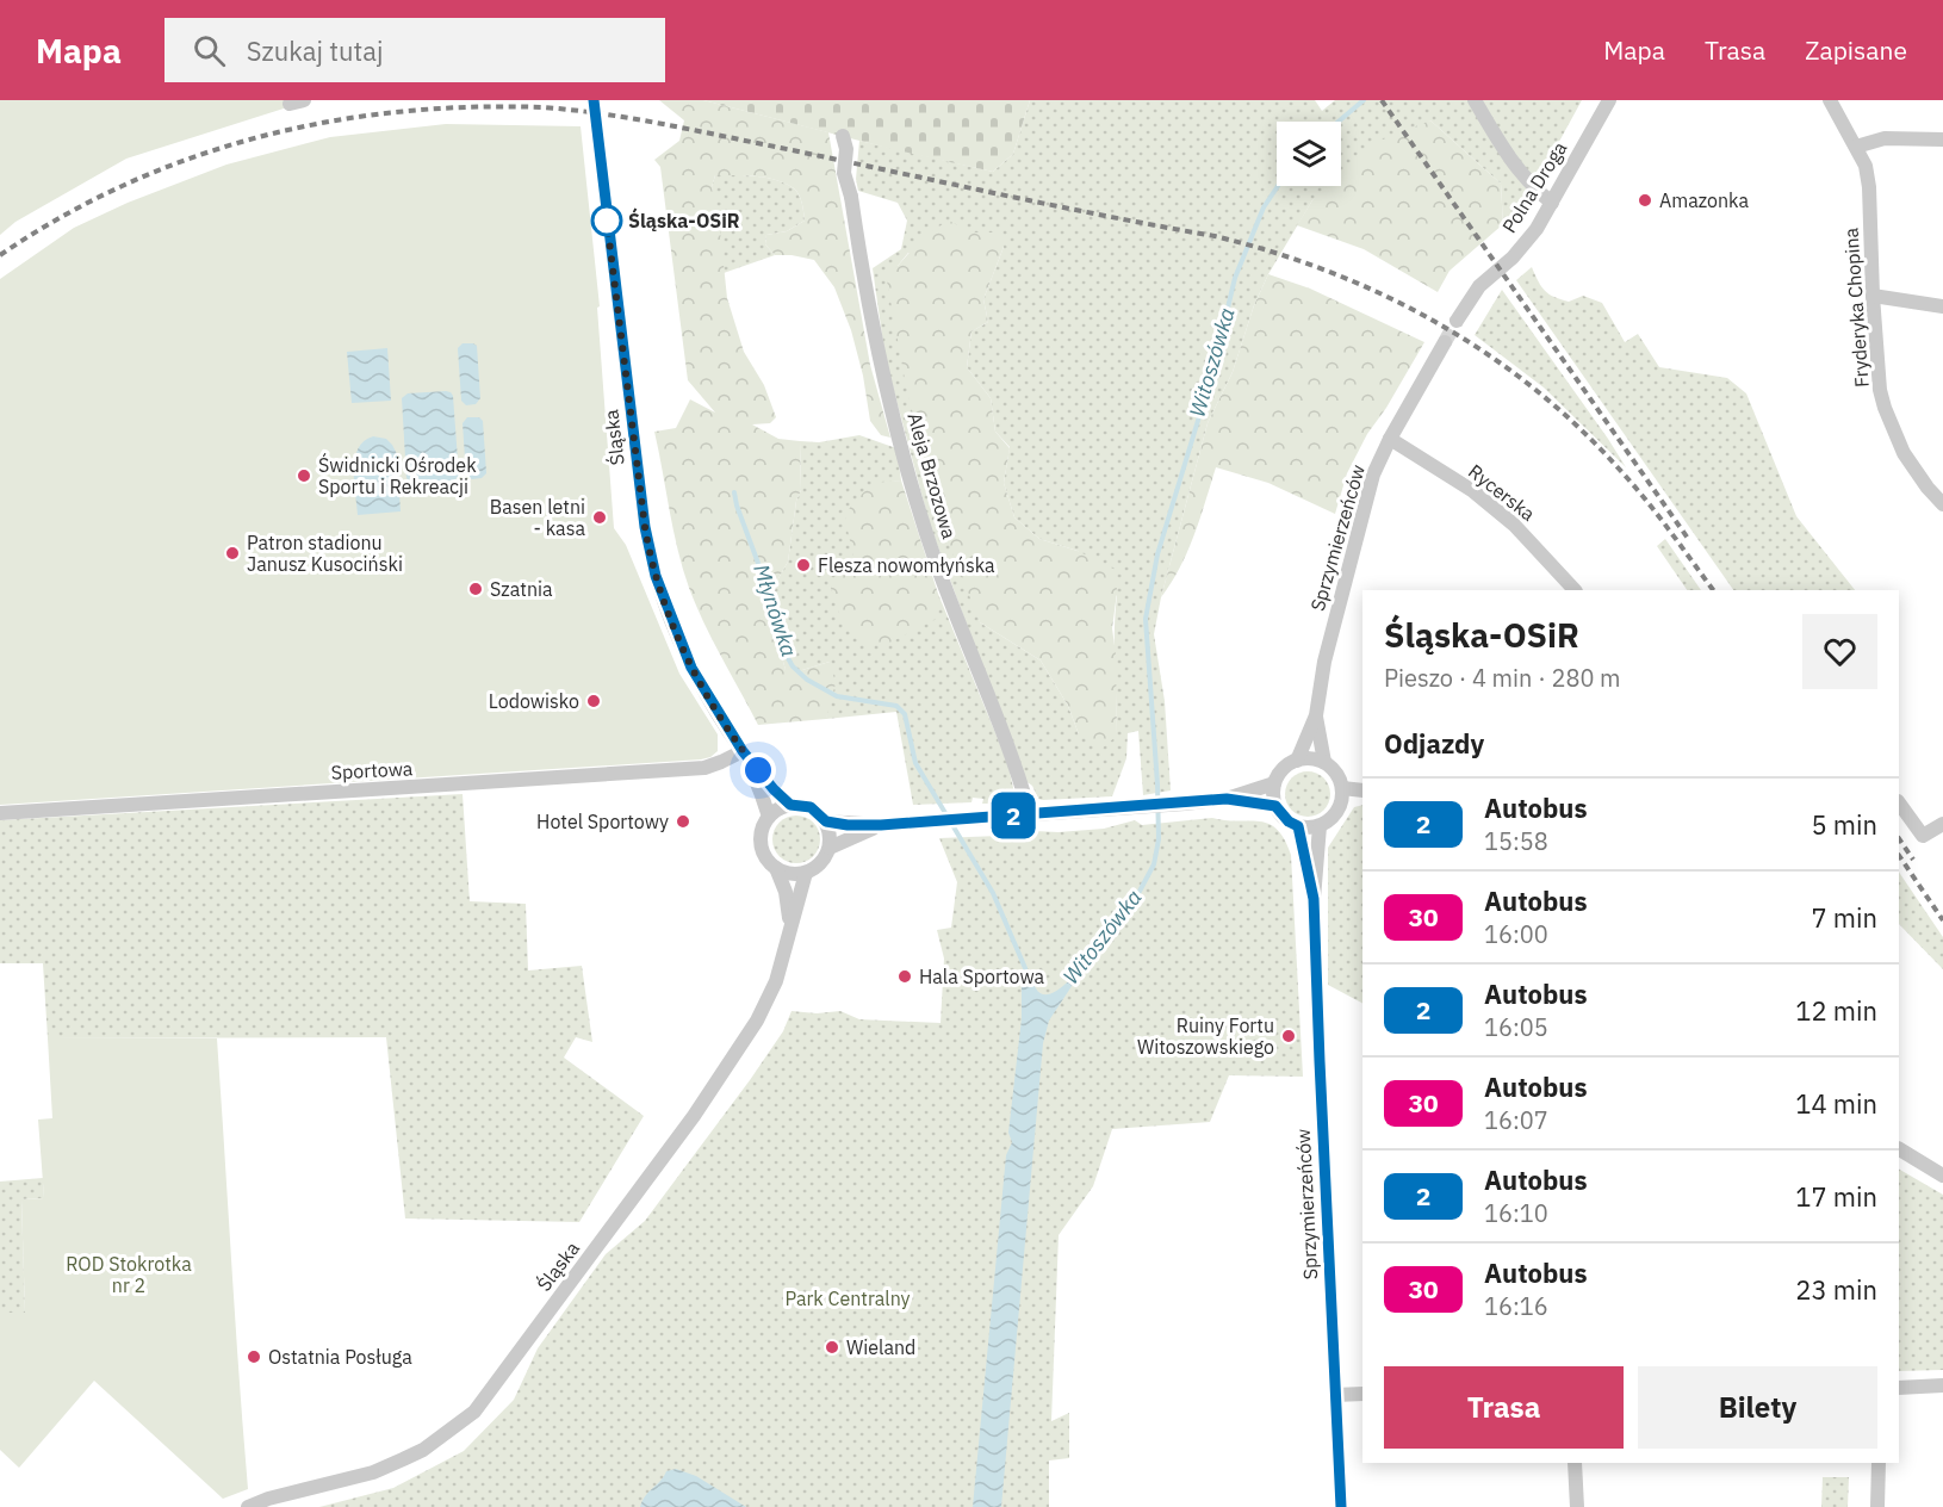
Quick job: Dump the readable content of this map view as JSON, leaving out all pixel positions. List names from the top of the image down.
{
  "streets": {
    "street": [
      "Polna Droga",
      "Fryderyka Chopina",
      "Śląska",
      "Aleja Brzozowa",
      "Rycerska",
      "Sprzymierzeńców",
      "Sportowa"
    ]
  },
  "crossings": [
    ["Śląska", "Sportowa"],
    ["Rycerska", "Sprzymierzeńców"]
  ],
  "water": ["Witoszówka", "Młynówka"],
  "parks": ["ROD Stokrotka nr 2", "Park Centralny"],
  "places": [
    "Amazonka",
    "Śląska-OSiR",
    "Świdnicki Ośrodek Sportu i Rekreacji",
    "Basen letni - kasa",
    "Patron stadionu Janusz Kusociński",
    "Flesza nowomłyńska",
    "Szatnia",
    "Lodowisko",
    "Hotel Sportowy",
    "Hala Sportowa",
    "Ruiny Fortu Witoszowskiego",
    "Wieland",
    "Ostatnia Posługa"
  ],
  "lines": ["bus line 2"],
  "page": {
    "header": "Mapa",
    "search": "Szukaj tutaj",
    "nav": ["Mapa", "Trasa", "Zapisane"],
    "on_map": "2",
    "heading": [
      ["Śląska-OSiR", "Pieszo · 4 min · 280 m"],
      "Odjazdy"
    ],
    "list": [
      {
        "mark": "2",
        "name": "Autobus",
        "note": "15:58",
        "value": "5 min"
      },
      {
        "mark": "30",
        "name": "Autobus",
        "note": "16:00",
        "value": "7 min"
      },
      {
        "mark": "2",
        "name": "Autobus",
        "note": "16:05",
        "value": "12 min"
      },
      {
        "mark": "30",
        "name": "Autobus",
        "note": "16:07",
        "value": "14 min"
      },
      {
        "mark": "2",
        "name": "Autobus",
        "note": "16:10",
        "value": "17 min"
      },
      {
        "mark": "30",
        "name": "Autobus",
        "note": "16:16",
        "value": "23 min"
      }
    ],
    "buttons": ["Trasa", "Bilety"]
  }
}
